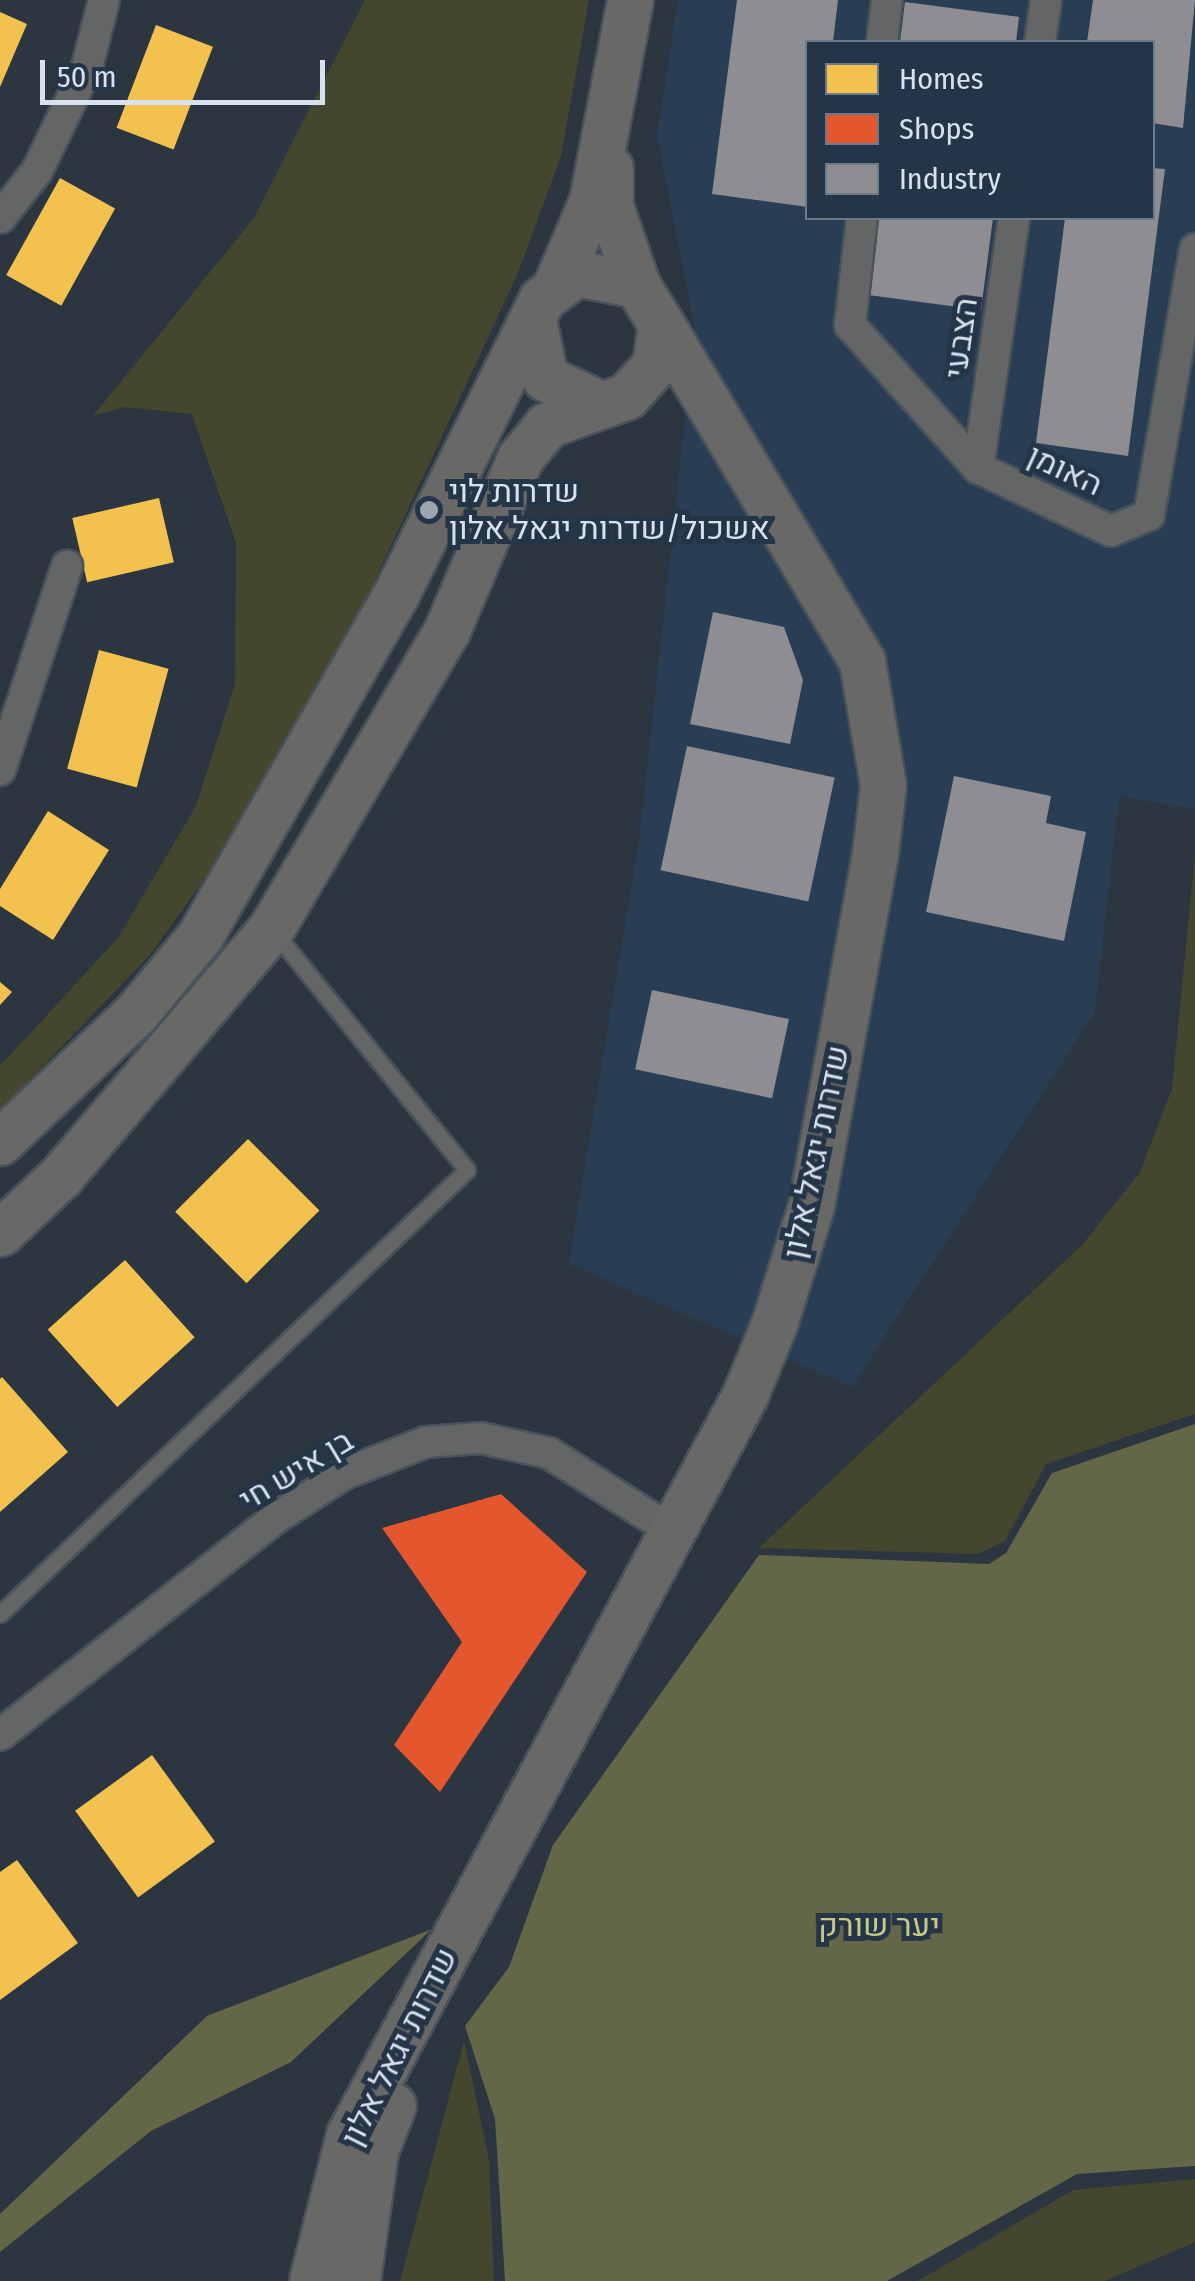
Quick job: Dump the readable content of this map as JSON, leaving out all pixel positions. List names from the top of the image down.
{
  "streets": {
    "main road": ["שדרות יגאל אלון"],
    "street": ["הצבעי", "האומן", "בן איש חי"]
  },
  "crossings": [
    ["הצבעי", "האומן"],
    ["שדרות יגאל אלון", "בן איש חי"]
  ],
  "parks": ["יער שורק"],
  "places": ["שדרות לוי אשכול/שדרות יגאל אלון"],
  "legend": ["Homes", "Shops", "Industry"],
  "scale_bar": "50 m"
}
